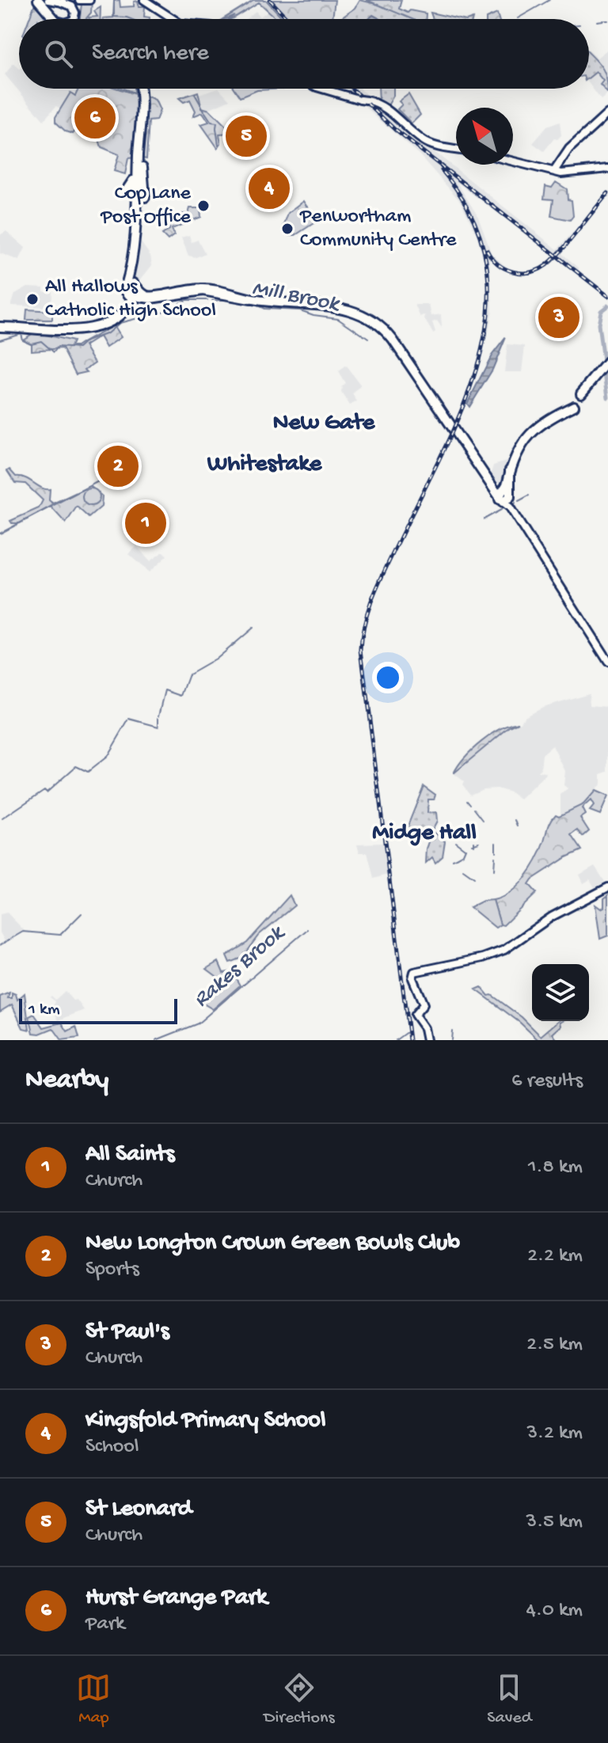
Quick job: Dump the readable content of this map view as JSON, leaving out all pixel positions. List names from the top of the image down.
{
  "districts": ["New Gate", "Whitestake", "Midge Hall"],
  "water": ["Mill Brook", "Rakes Brook"],
  "places": ["Cop Lane Post Office", "Penwortham Community Centre", "All Hallows Catholic High School"],
  "scale_bar": "1 km",
  "north": "top left",
  "page": {
    "search": "Search here",
    "pins": [
      "6",
      "5",
      "4",
      "3",
      "2",
      "1"
    ],
    "scale": "1 km",
    "heading": ["Nearby", "6 results"],
    "list": [
      {
        "mark": "1",
        "name": "All Saints",
        "note": "Church",
        "value": "1.8 km"
      },
      {
        "mark": "2",
        "name": "New Longton Crown Green Bowls Club",
        "note": "Sports",
        "value": "2.2 km"
      },
      {
        "mark": "3",
        "name": "St Paul's",
        "note": "Church",
        "value": "2.5 km"
      },
      {
        "mark": "4",
        "name": "Kingsfold Primary School",
        "note": "School",
        "value": "3.2 km"
      },
      {
        "mark": "5",
        "name": "St Leonard",
        "note": "Church",
        "value": "3.5 km"
      },
      {
        "mark": "6",
        "name": "Hurst Grange Park",
        "note": "Park",
        "value": "4.0 km"
      }
    ],
    "nav": ["Map", "Directions", "Saved"]
  }
}
